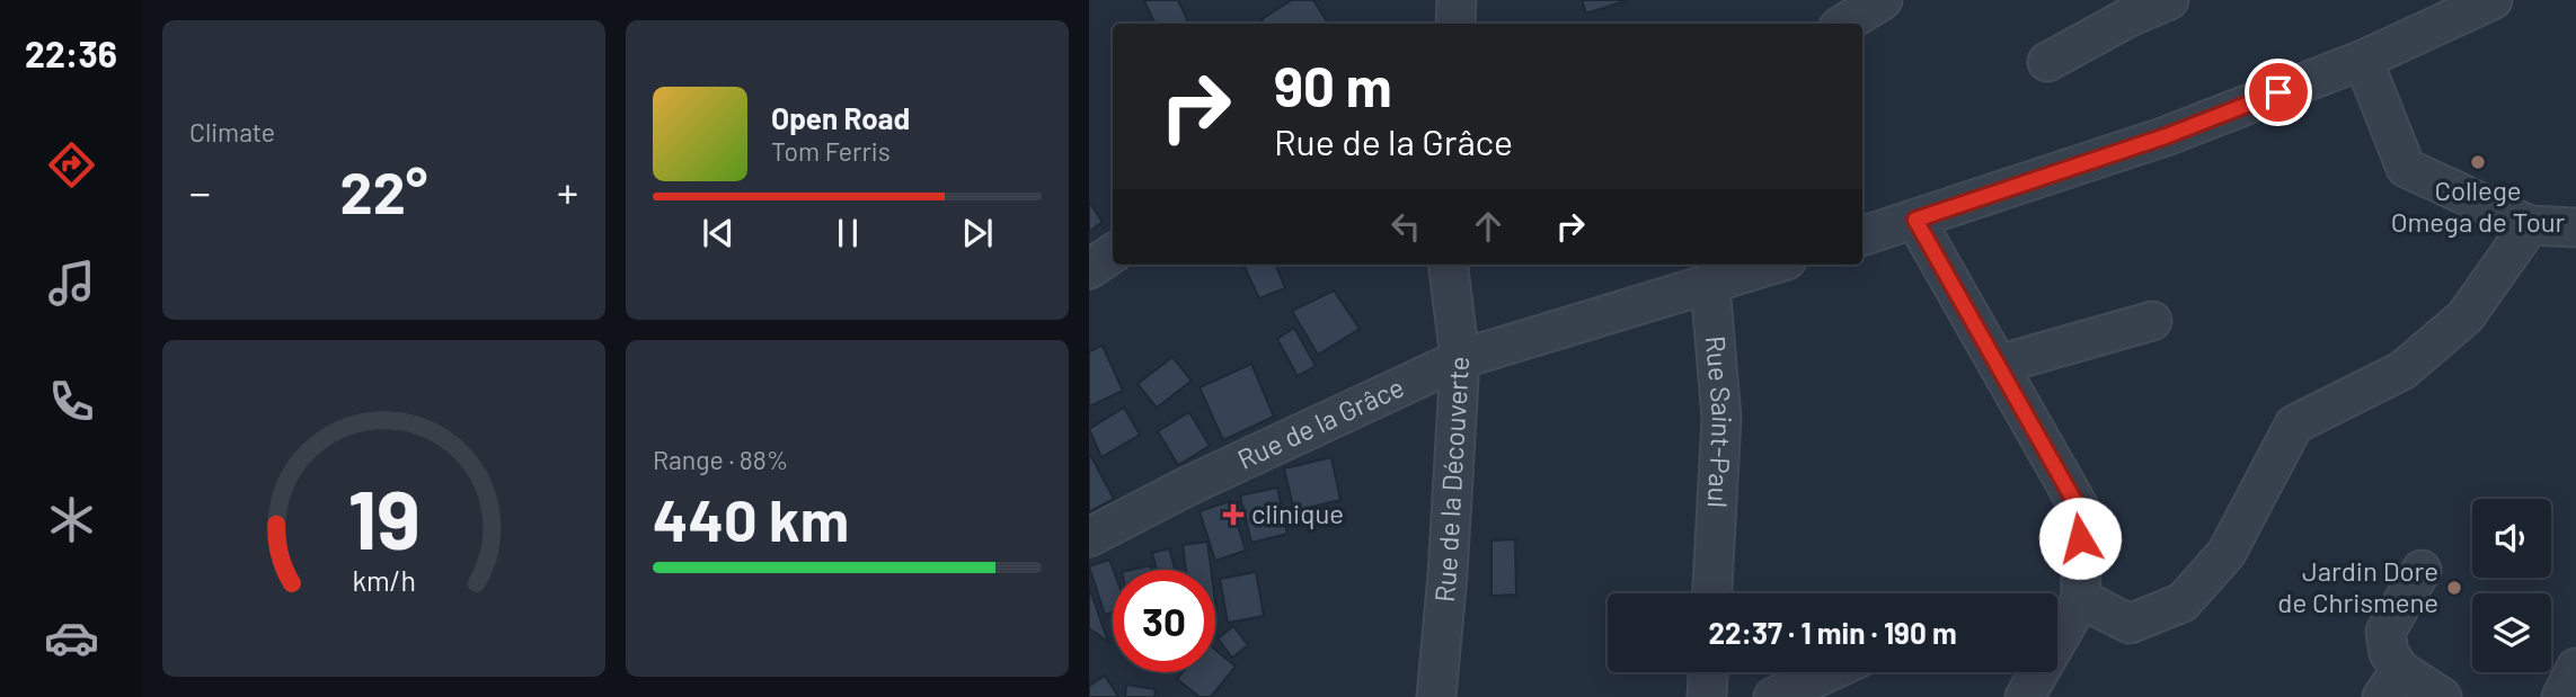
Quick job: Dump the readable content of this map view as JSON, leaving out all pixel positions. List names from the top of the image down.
{
  "streets": {
    "street": ["Rue Saint-Paul", "Rue de la Grâce", "Rue de la Découverte"]
  },
  "crossings": [
    ["Rue Saint-Paul", "Rue de la Grâce"],
    ["Rue de la Grâce", "Rue de la Découverte"]
  ],
  "places": {
    "other": ["College Omega de Tour", "Jardin Dore de Chrismene"],
    "health": ["clinique"]
  },
  "page": {
    "tabs": "22:36",
    "tile": [
      "Climate",
      ["Range · 88%", "440 km"]
    ],
    "turn": ["90 m", "Rue de la Grâce"],
    "song": ["Open Road", "Tom Ferris"],
    "heat": ["−", "22°", "+"],
    "limit": "30",
    "trip": "22:37 · 1 min · 190 m",
    "gauge": ["19", "km/h"]
  }
}
